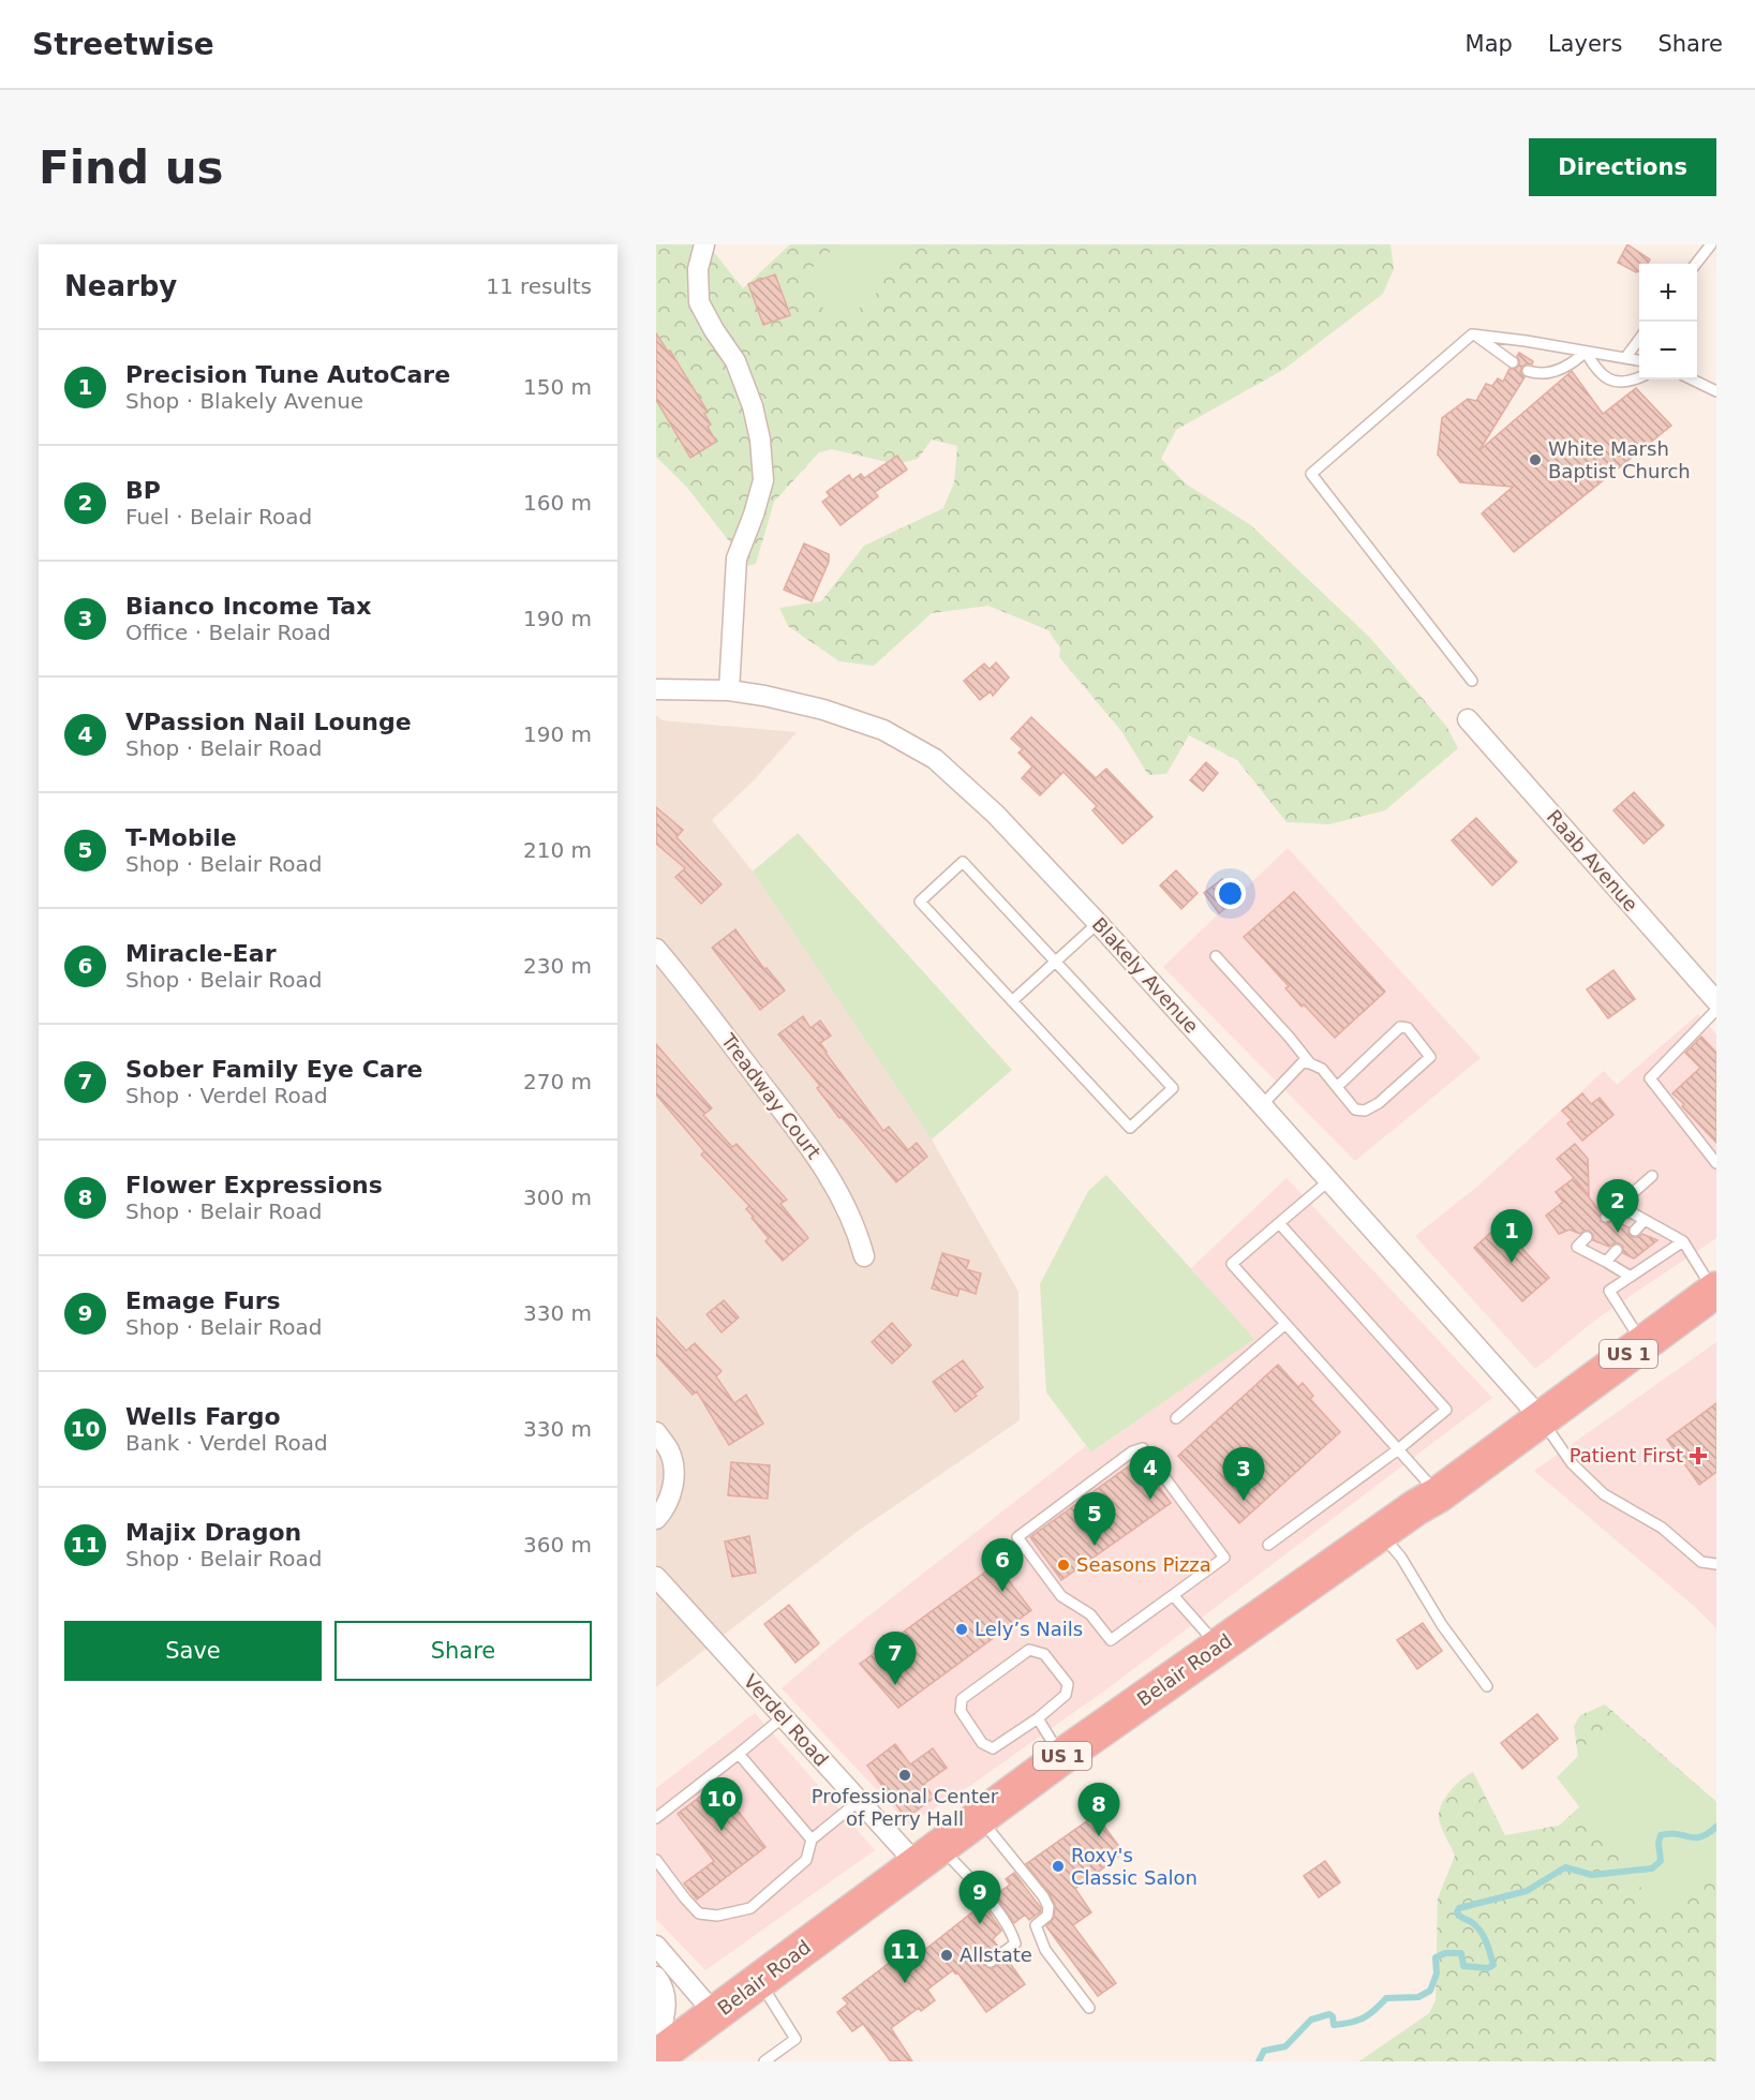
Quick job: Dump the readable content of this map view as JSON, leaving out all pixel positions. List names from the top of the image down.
{
  "streets": {
    "highway": ["US 1", "Belair Road"],
    "street": [
      "Raab Avenue",
      "Blakely Avenue",
      "Treadway Court",
      "Verdel Road"
    ]
  },
  "crossings": [
    ["Blakely Avenue", "Belair Road"],
    ["Belair Road", "Verdel Road"]
  ],
  "places": {
    "other": [
      "White Marsh Baptist Church",
      "Seasons Pizza",
      "Lely’s Nails",
      "Professional Center of Perry Hall",
      "Roxy's Classic Salon",
      "Allstate"
    ],
    "health": ["Patient First"]
  },
  "page": {
    "header": "Streetwise",
    "nav": ["Map", "Layers", "Share"],
    "buttons": [
      "Directions",
      ["Save", "Share"]
    ],
    "title": "Find us",
    "heading": ["Nearby", "11 results"],
    "map_buttons": ["+", "−"],
    "list": [
      {
        "mark": "1",
        "name": "Precision Tune AutoCare",
        "note": "Shop · Blakely Avenue",
        "value": "150 m"
      },
      {
        "mark": "2",
        "name": "BP",
        "note": "Fuel · Belair Road",
        "value": "160 m"
      },
      {
        "mark": "3",
        "name": "Bianco Income Tax",
        "note": "Office · Belair Road",
        "value": "190 m"
      },
      {
        "mark": "4",
        "name": "VPassion Nail Lounge",
        "note": "Shop · Belair Road",
        "value": "190 m"
      },
      {
        "mark": "5",
        "name": "T-Mobile",
        "note": "Shop · Belair Road",
        "value": "210 m"
      },
      {
        "mark": "6",
        "name": "Miracle-Ear",
        "note": "Shop · Belair Road",
        "value": "230 m"
      },
      {
        "mark": "7",
        "name": "Sober Family Eye Care",
        "note": "Shop · Verdel Road",
        "value": "270 m"
      },
      {
        "mark": "8",
        "name": "Flower Expressions",
        "note": "Shop · Belair Road",
        "value": "300 m"
      },
      {
        "mark": "9",
        "name": "Emage Furs",
        "note": "Shop · Belair Road",
        "value": "330 m"
      },
      {
        "mark": "10",
        "name": "Wells Fargo",
        "note": "Bank · Verdel Road",
        "value": "330 m"
      },
      {
        "mark": "11",
        "name": "Majix Dragon",
        "note": "Shop · Belair Road",
        "value": "360 m"
      }
    ],
    "pins": [
      "2",
      "1",
      "4",
      "3",
      "5",
      "6",
      "7",
      "10",
      "8",
      "9",
      "11"
    ]
  }
}
